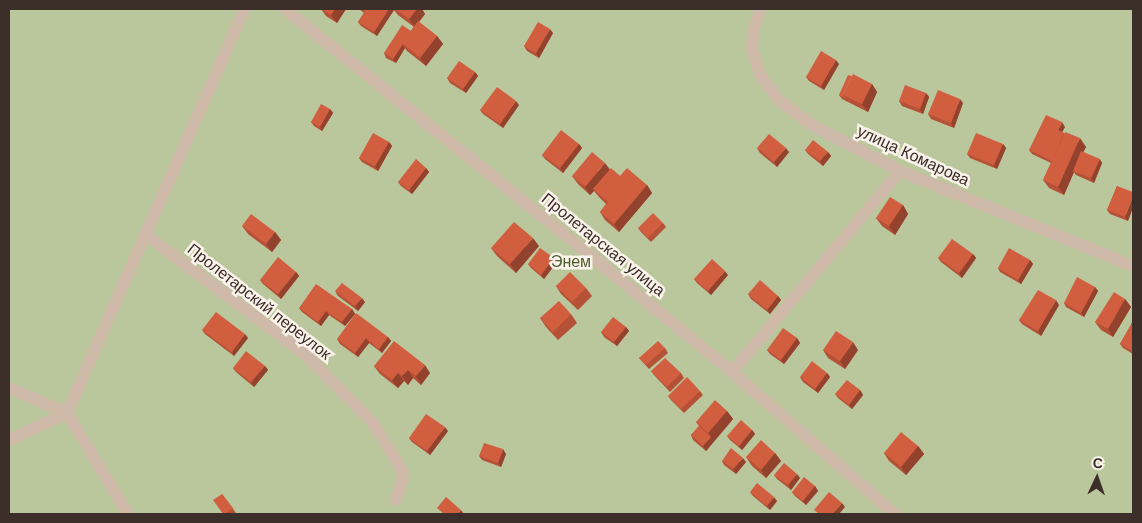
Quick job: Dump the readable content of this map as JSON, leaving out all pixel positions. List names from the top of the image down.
{
  "streets": {
    "street": ["улица Комарова", "Пролетарская улица", "Пролетарский переулок"]
  },
  "parks": ["Энем"],
  "north": "top"
}
